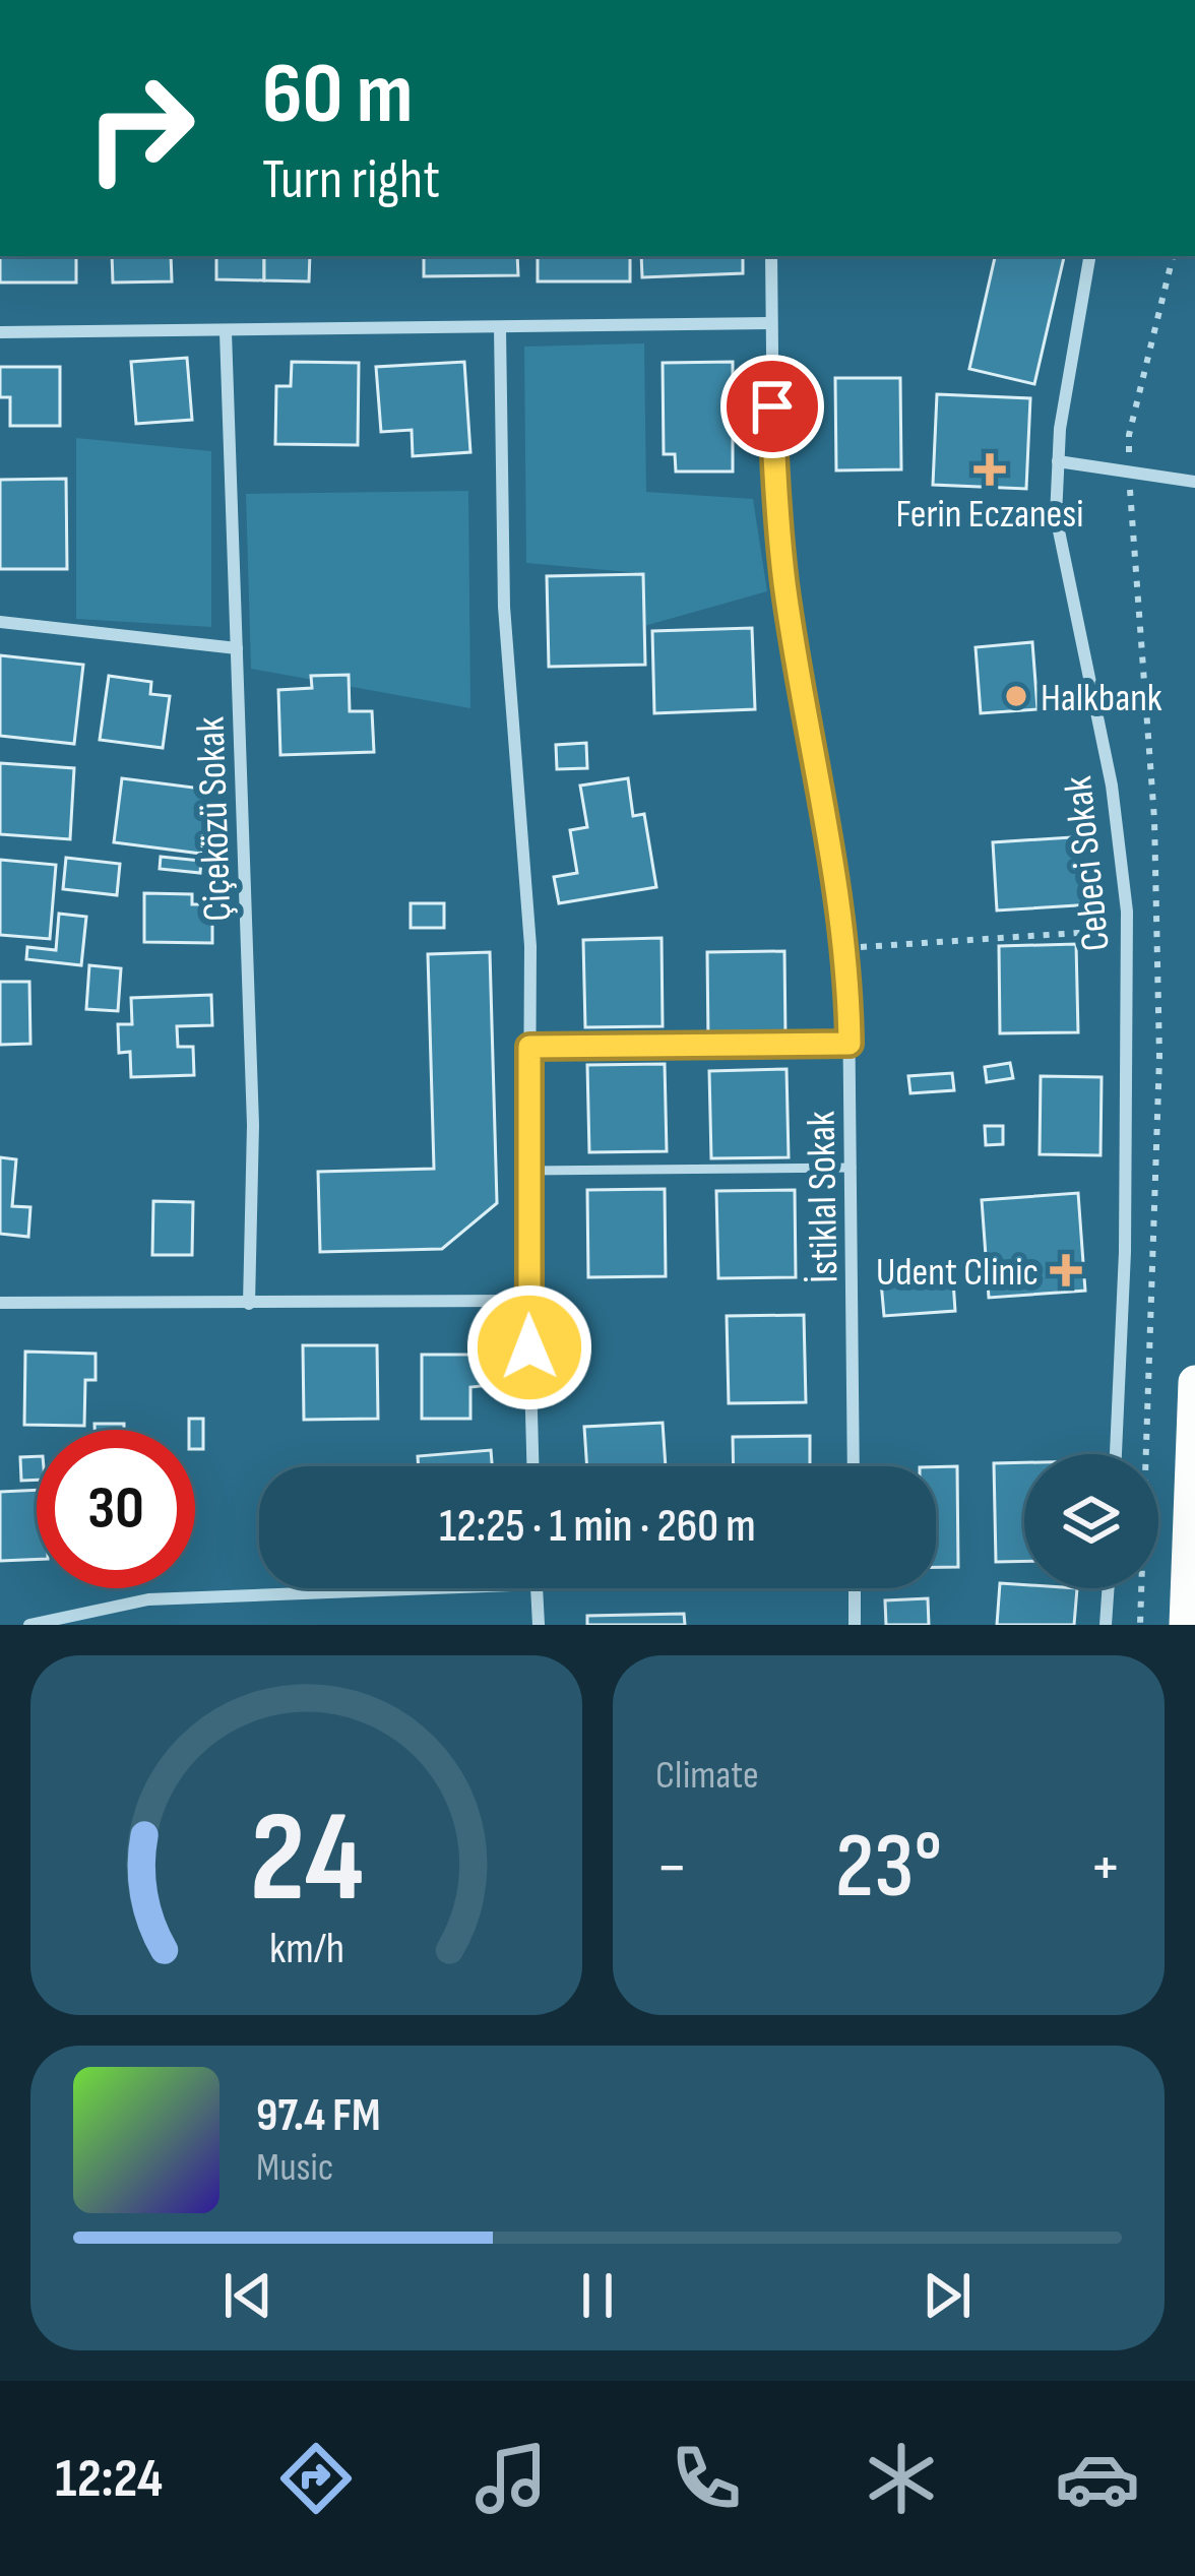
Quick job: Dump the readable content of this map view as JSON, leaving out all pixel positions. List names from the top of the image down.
{
  "streets": {
    "street": ["Çiçeközü Sokak", "Cebeci Sokak", "İstiklal Sokak"]
  },
  "places": {
    "health": ["Ferin Eczanesi", "Udent Clinic"],
    "other": ["Halkbank"]
  },
  "page": {
    "turn": ["60 m", "Turn right"],
    "limit": "30",
    "trip": "12:25 · 1 min · 260 m",
    "tile": "Climate",
    "heat": ["−", "23°", "+"],
    "song": ["97.4 FM", "Music"],
    "tabs": "12:24",
    "gauge": ["24", "km/h"]
  }
}
